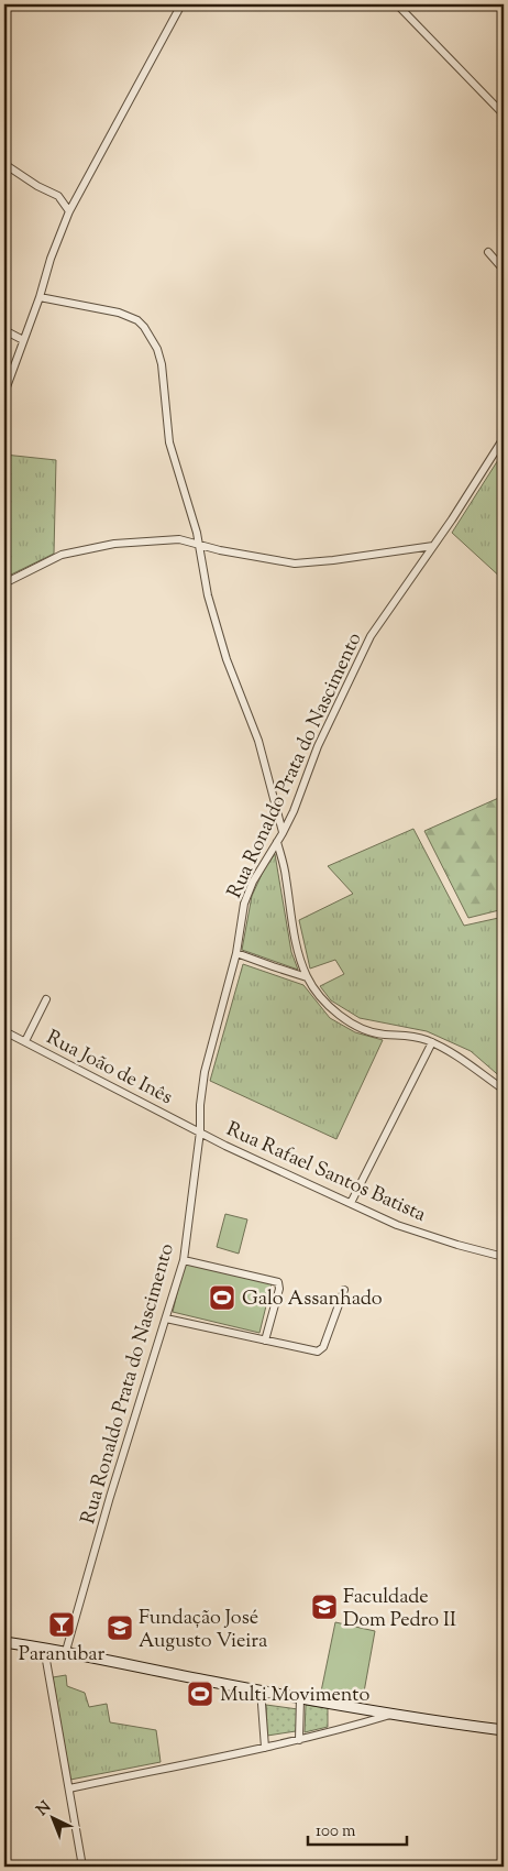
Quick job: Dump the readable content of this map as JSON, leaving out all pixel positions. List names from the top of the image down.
{
  "streets": {
    "street": ["Rua Ronaldo Prata do Nascimento", "Rua João de Inês", "Rua Rafael Santos Batista"]
  },
  "crossings": [
    ["Rua Ronaldo Prata do Nascimento", "Rua João de Inês"],
    ["Rua Ronaldo Prata do Nascimento", "Rua Rafael Santos Batista"],
    ["Rua João de Inês", "Rua Rafael Santos Batista"]
  ],
  "places": {
    "sports": ["Galo Assanhado", "Multi Movimento"],
    "school or university": ["Faculdade Dom Pedro II", "Fundação José Augusto Vieira"],
    "bar": ["Paranubar"]
  },
  "scale_bar": "100 m",
  "north": "top left"
}
